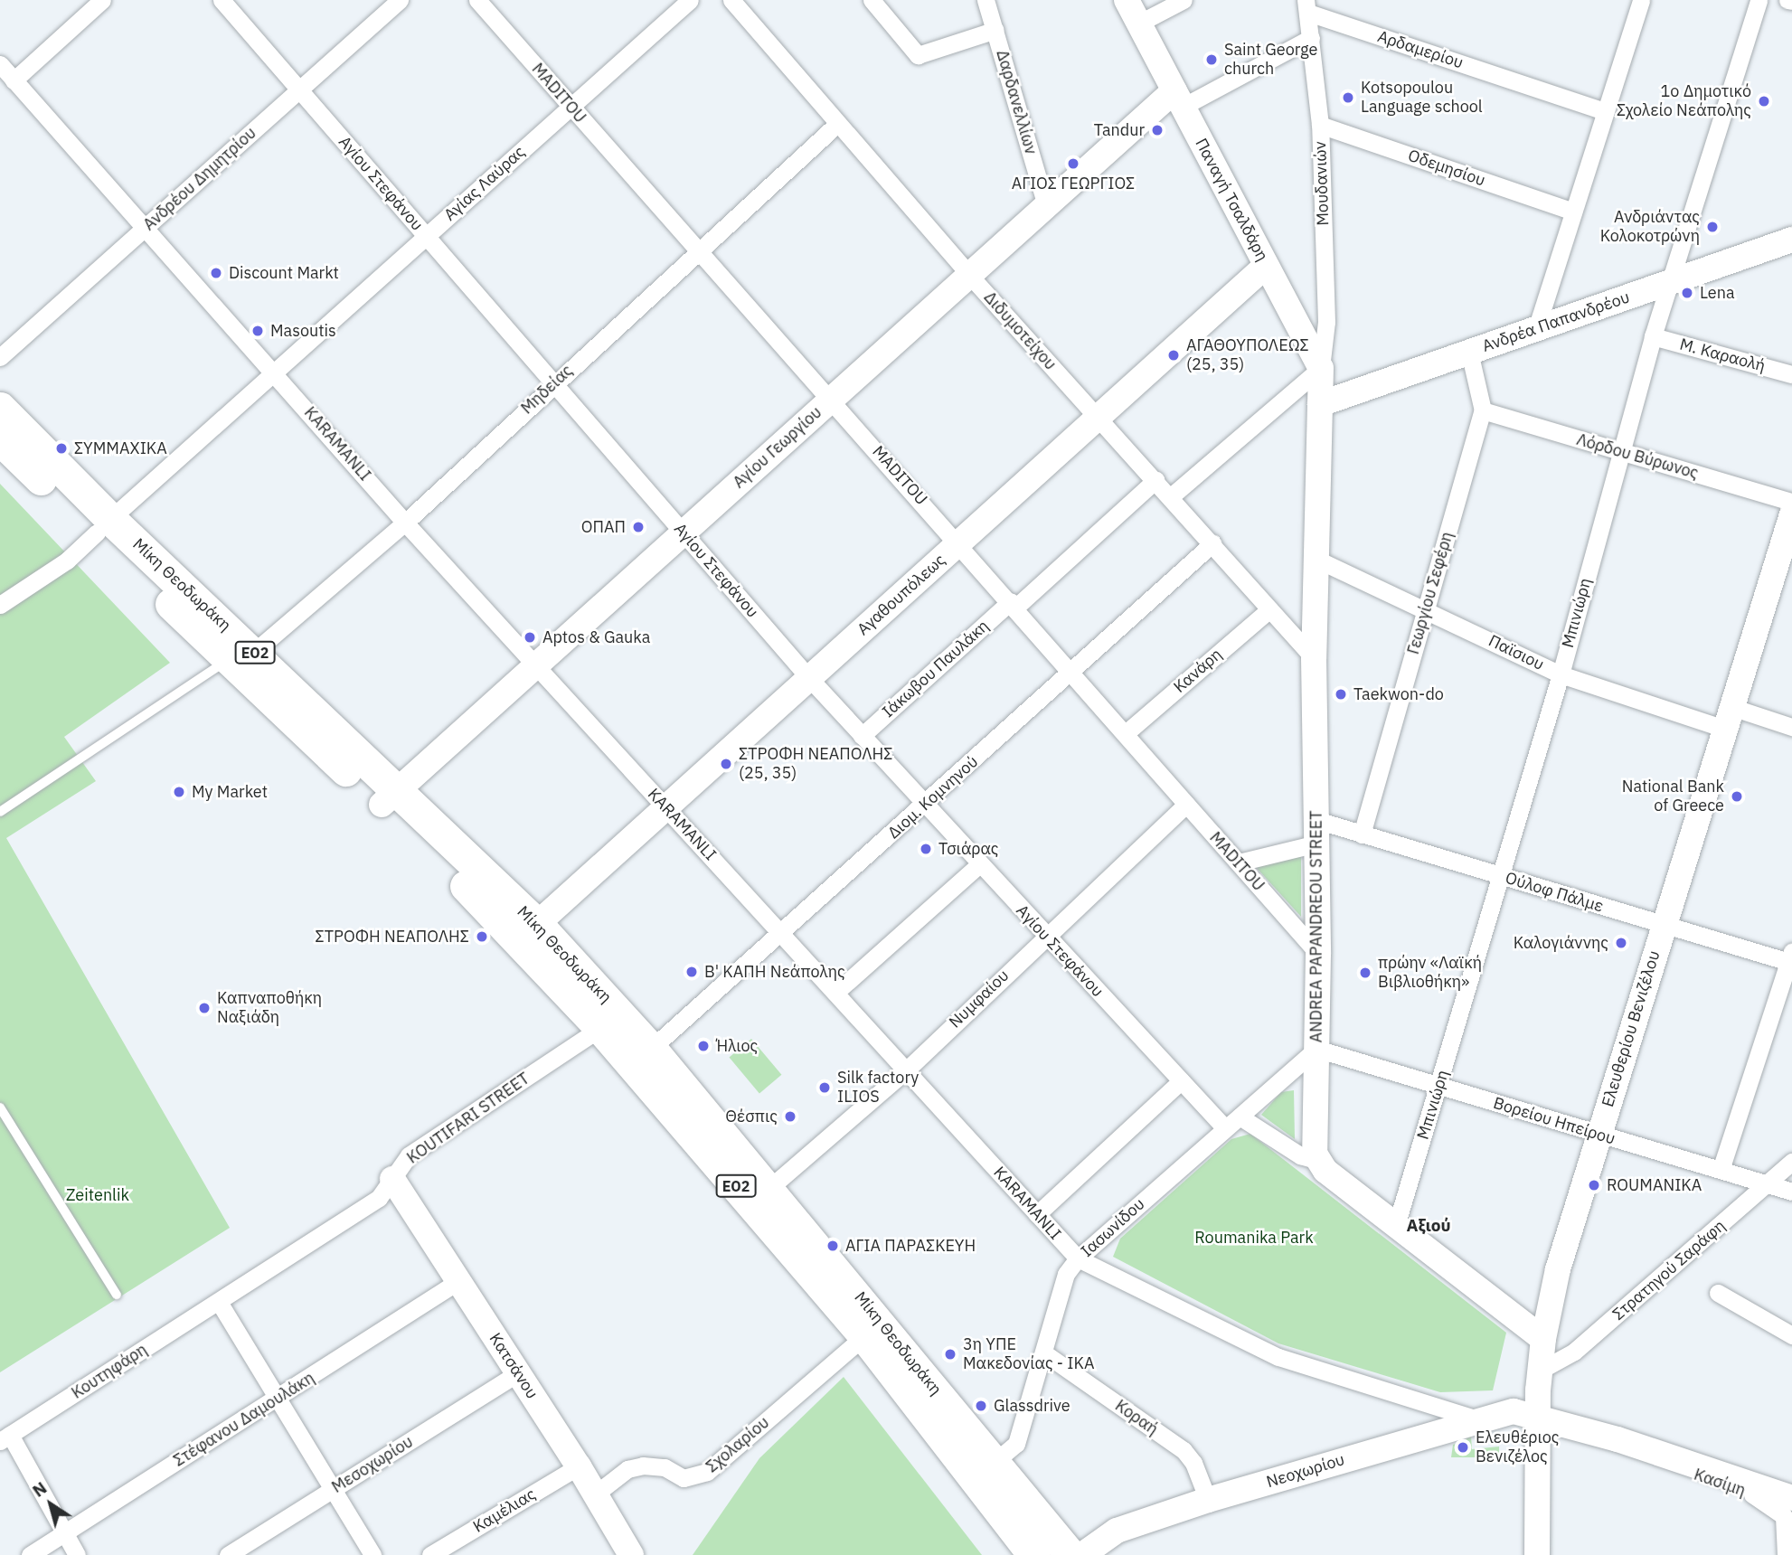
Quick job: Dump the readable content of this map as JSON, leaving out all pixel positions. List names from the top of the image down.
{
  "streets": {
    "highway": ["Μίκη Θεοδωράκη", "ΕΟ2"],
    "street": [
      "Αρδαμερίου",
      "MADITOU",
      "Δαρδανελλίων",
      "Οδεμησίου",
      "Ανδρέου Δημητρίου",
      "Αγίου Στεφάνου",
      "Αγίας Λαύρας",
      "Μουδανιών",
      "Παναγή Τσαλδάρη",
      "Ανδρέα Παπανδρέου",
      "Διδυμοτείχου",
      "Μ. Καραολή",
      "Μηδείας",
      "KARAMANLI",
      "Αγίου Γεωργίου",
      "Λόρδου Βύρωνος",
      "Γεωργίου Σεφέρη",
      "Αγαθουπόλεως",
      "Μπινιώρη",
      "Παϊσιου",
      "Ιάκωβου Παυλάκη",
      "Κανάρη",
      "Διομ. Κομνηνού",
      "Ούλοφ Πάλμε",
      "ANDREA PAPANDREOU STREET",
      "Νυμφαίου",
      "Ελευθερίου Βενιζέλου",
      "KOUTIFARI STREET",
      "Βορείου Ηπείρου",
      "Ιασωνίδου",
      "Στρατηγού Σαράφη",
      "Κατσάνου",
      "Κουτηφάρη",
      "Κοραή",
      "Στέφανου Δαμουλάκη",
      "Σχολαρίου",
      "Μεσοχωρίου",
      "Νεοχωρίου",
      "Κασίμη",
      "Καμέλιας"
    ]
  },
  "crossings": [
    ["Αρδαμερίου", "Μουδανιών"],
    ["MADITOU", "Αγίας Λαύρας"],
    ["MADITOU", "Μηδείας"],
    ["MADITOU", "Αγίου Γεωργίου"],
    ["MADITOU", "Αγαθουπόλεως"],
    ["MADITOU", "Ιάκωβου Παυλάκη"],
    ["MADITOU", "Κανάρη"],
    ["MADITOU", "Διομ. Κομνηνού"],
    ["MADITOU", "ANDREA PAPANDREOU STREET"],
    ["MADITOU", "Νυμφαίου"],
    ["Δαρδανελλίων", "Αγίου Γεωργίου"],
    ["Οδεμησίου", "Μουδανιών"],
    ["Ανδρέου Δημητρίου", "Αγίου Στεφάνου"],
    ["Ανδρέου Δημητρίου", "KARAMANLI"],
    ["Αγίου Στεφάνου", "Αγίας Λαύρας"],
    ["Αγίου Στεφάνου", "Μηδείας"],
    ["Αγίου Στεφάνου", "Αγίου Γεωργίου"],
    ["Αγίου Στεφάνου", "Αγαθουπόλεως"],
    ["Αγίου Στεφάνου", "Ιάκωβου Παυλάκη"],
    ["Αγίου Στεφάνου", "Διομ. Κομνηνού"],
    ["Αγίου Στεφάνου", "Νυμφαίου"],
    ["Αγίου Στεφάνου", "Ιασωνίδου"],
    ["Αγίας Λαύρας", "KARAMANLI"],
    ["Αγίας Λαύρας", "Μίκη Θεοδωράκη"],
    ["Μουδανιών", "Παναγή Τσαλδάρη"],
    ["Παναγή Τσαλδάρη", "Ανδρέα Παπανδρέου"],
    ["Παναγή Τσαλδάρη", "Αγίου Γεωργίου"],
    ["Παναγή Τσαλδάρη", "Αγαθουπόλεως"],
    ["Παναγή Τσαλδάρη", "ANDREA PAPANDREOU STREET"],
    ["Ανδρέα Παπανδρέου", "Γεωργίου Σεφέρη"],
    ["Ανδρέα Παπανδρέου", "Μπινιώρη"],
    ["Ανδρέα Παπανδρέου", "ANDREA PAPANDREOU STREET"],
    ["Διδυμοτείχου", "Μηδείας"],
    ["Διδυμοτείχου", "Αγίου Γεωργίου"],
    ["Διδυμοτείχου", "Αγαθουπόλεως"],
    ["Διδυμοτείχου", "Ιάκωβου Παυλάκη"],
    ["Διδυμοτείχου", "Κανάρη"],
    ["Διδυμοτείχου", "Διομ. Κομνηνού"],
    ["Διδυμοτείχου", "ANDREA PAPANDREOU STREET"],
    ["Μ. Καραολή", "Μπινιώρη"],
    ["Μηδείας", "KARAMANLI"],
    ["Μηδείας", "Μίκη Θεοδωράκη"],
    ["KARAMANLI", "Αγίου Γεωργίου"],
    ["KARAMANLI", "Αγαθουπόλεως"],
    ["KARAMANLI", "Διομ. Κομνηνού"],
    ["KARAMANLI", "Νυμφαίου"],
    ["KARAMANLI", "Ιασωνίδου"],
    ["KARAMANLI", "Νεοχωρίου"],
    ["Αγίου Γεωργίου", "Μίκη Θεοδωράκη"],
    ["Λόρδου Βύρωνος", "Γεωργίου Σεφέρη"],
    ["Λόρδου Βύρωνος", "Μπινιώρη"],
    ["Μίκη Θεοδωράκη", "Αγαθουπόλεως"],
    ["Μίκη Θεοδωράκη", "Διομ. Κομνηνού"],
    ["Μίκη Θεοδωράκη", "Νυμφαίου"],
    ["Μίκη Θεοδωράκη", "KOUTIFARI STREET"],
    ["Μίκη Θεοδωράκη", "Ιασωνίδου"],
    ["Μίκη Θεοδωράκη", "Σχολαρίου"],
    ["Γεωργίου Σεφέρη", "Παϊσιου"],
    ["Γεωργίου Σεφέρη", "Ούλοφ Πάλμε"],
    ["Μπινιώρη", "Παϊσιου"],
    ["Μπινιώρη", "Ούλοφ Πάλμε"],
    ["Μπινιώρη", "Βορείου Ηπείρου"],
    ["Παϊσιου", "ANDREA PAPANDREOU STREET"],
    ["Παϊσιου", "Ελευθερίου Βενιζέλου"],
    ["Ούλοφ Πάλμε", "ANDREA PAPANDREOU STREET"],
    ["Ούλοφ Πάλμε", "Ελευθερίου Βενιζέλου"],
    ["ANDREA PAPANDREOU STREET", "Βορείου Ηπείρου"],
    ["ANDREA PAPANDREOU STREET", "Ιασωνίδου"],
    ["Ελευθερίου Βενιζέλου", "Βορείου Ηπείρου"],
    ["Ελευθερίου Βενιζέλου", "Στρατηγού Σαράφη"],
    ["Ελευθερίου Βενιζέλου", "Νεοχωρίου"],
    ["KOUTIFARI STREET", "Κατσάνου"],
    ["KOUTIFARI STREET", "Κουτηφάρη"],
    ["Βορείου Ηπείρου", "Ιασωνίδου"],
    ["Βορείου Ηπείρου", "Στρατηγού Σαράφη"],
    ["Ιασωνίδου", "Κοραή"],
    ["Κατσάνου", "Στέφανου Δαμουλάκη"],
    ["Κατσάνου", "Σχολαρίου"],
    ["Κατσάνου", "Μεσοχωρίου"],
    ["Κατσάνου", "Καμέλιας"],
    ["Κοραή", "Νεοχωρίου"],
    ["Νεοχωρίου", "Κασίμη"]
  ],
  "districts": ["Αξιού"],
  "parks": ["Zeitenlik", "Roumanika Park"],
  "places": [
    "Saint George church",
    "Kotsopoulou Language school",
    "1ο Δημοτικό Σχολείο Νεάπολης",
    "Tandur",
    "ΑΓΙΟΣ ΓΕΩΡΓΙΟΣ",
    "Ανδριάντας Κολοκοτρώνη",
    "Discount Markt",
    "Lena",
    "Masoutis",
    "ΑΓΑΘΟΥΠΟΛΕΩΣ (25, 35)",
    "ΣΥΜΜΑΧΙΚΑ",
    "ΟΠΑΠ",
    "Aptos & Gauka",
    "Taekwon-do",
    "ΣΤΡΟΦΗ ΝΕΑΠΟΛΗΣ (25, 35)",
    "My Market",
    "National Bank of Greece",
    "Τσιάρας",
    "ΣΤΡΟΦΗ ΝΕΑΠΟΛΗΣ",
    "Καλογιάννης",
    "Β' ΚΑΠΗ Νεάπολης",
    "πρώην «Λαϊκή Βιβλιοθήκη»",
    "Καπναποθήκη Ναξιάδη",
    "Ήλιος",
    "Silk factory ILIOS",
    "Θέσπις",
    "ROUMANIKA",
    "ΑΓΙΑ ΠΑΡΑΣΚΕΥΗ",
    "3η ΥΠΕ Μακεδονίας - IKA",
    "Glassdrive",
    "Ελευθέριος Βενιζέλος"
  ],
  "north": "top left"
}
